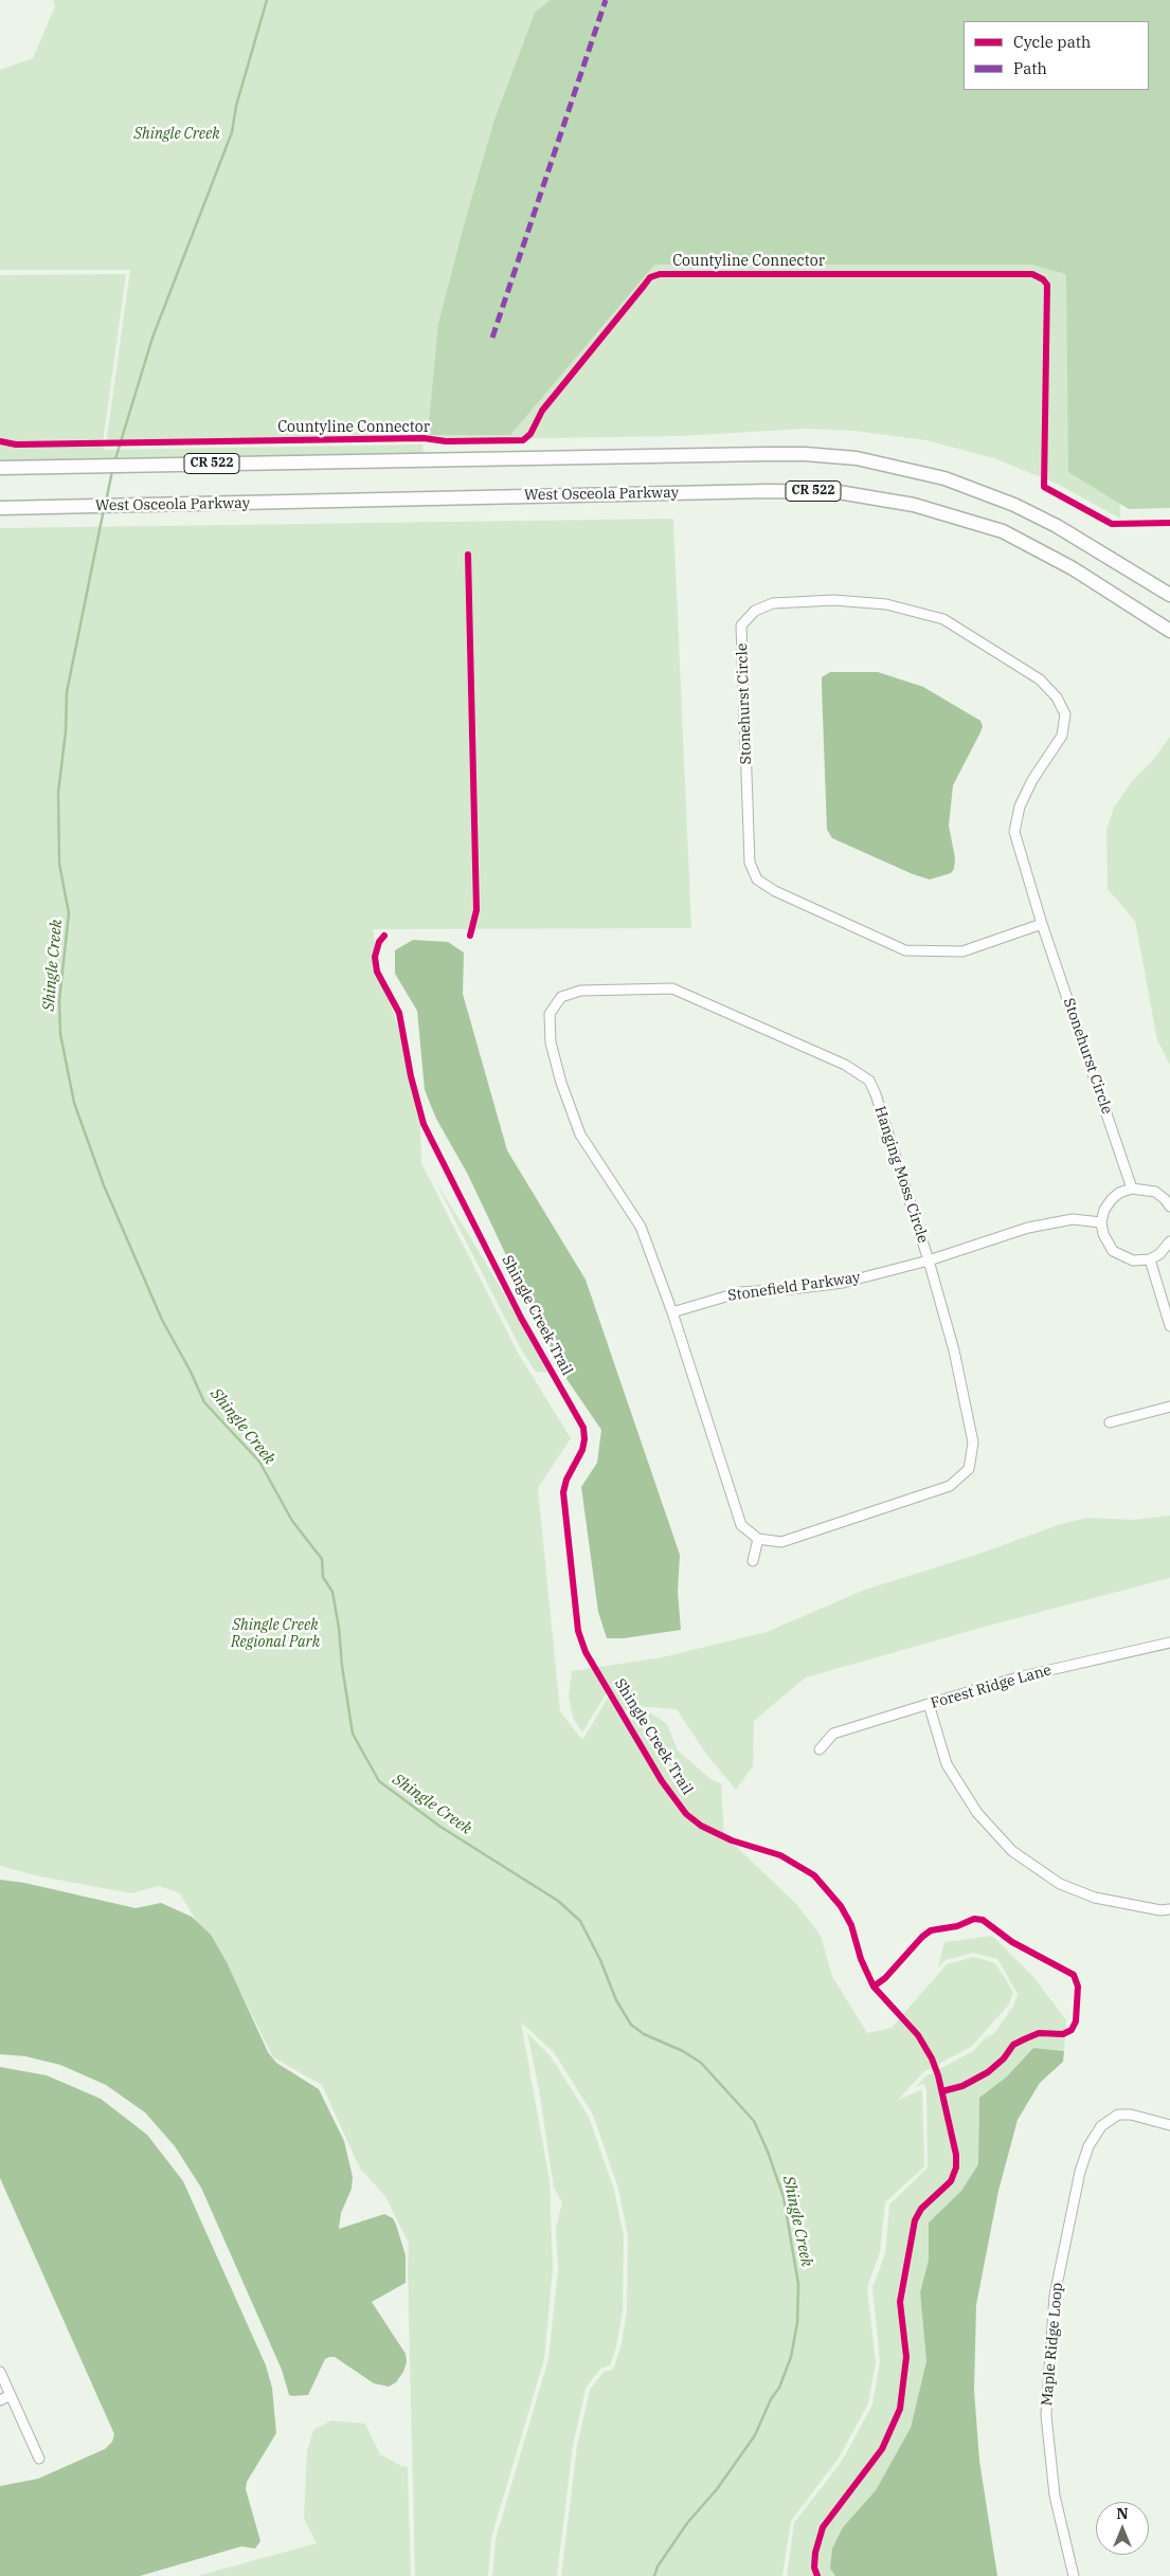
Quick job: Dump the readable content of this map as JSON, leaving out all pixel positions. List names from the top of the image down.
{
  "streets": {
    "main road": ["CR 522", "West Osceola Parkway"],
    "street": [
      "Stonehurst Circle",
      "Hanging Moss Circle",
      "Stonefield Parkway",
      "Forest Ridge Lane",
      "Maple Ridge Loop"
    ],
    "cycle path": ["Countyline Connector", "Shingle Creek Trail"]
  },
  "crossings": [
    ["Hanging Moss Circle", "Stonefield Parkway"]
  ],
  "water": ["Shingle Creek"],
  "parks": ["Shingle Creek", "Shingle Creek Regional Park"],
  "legend": ["Cycle path", "Path"],
  "north": "top"
}
